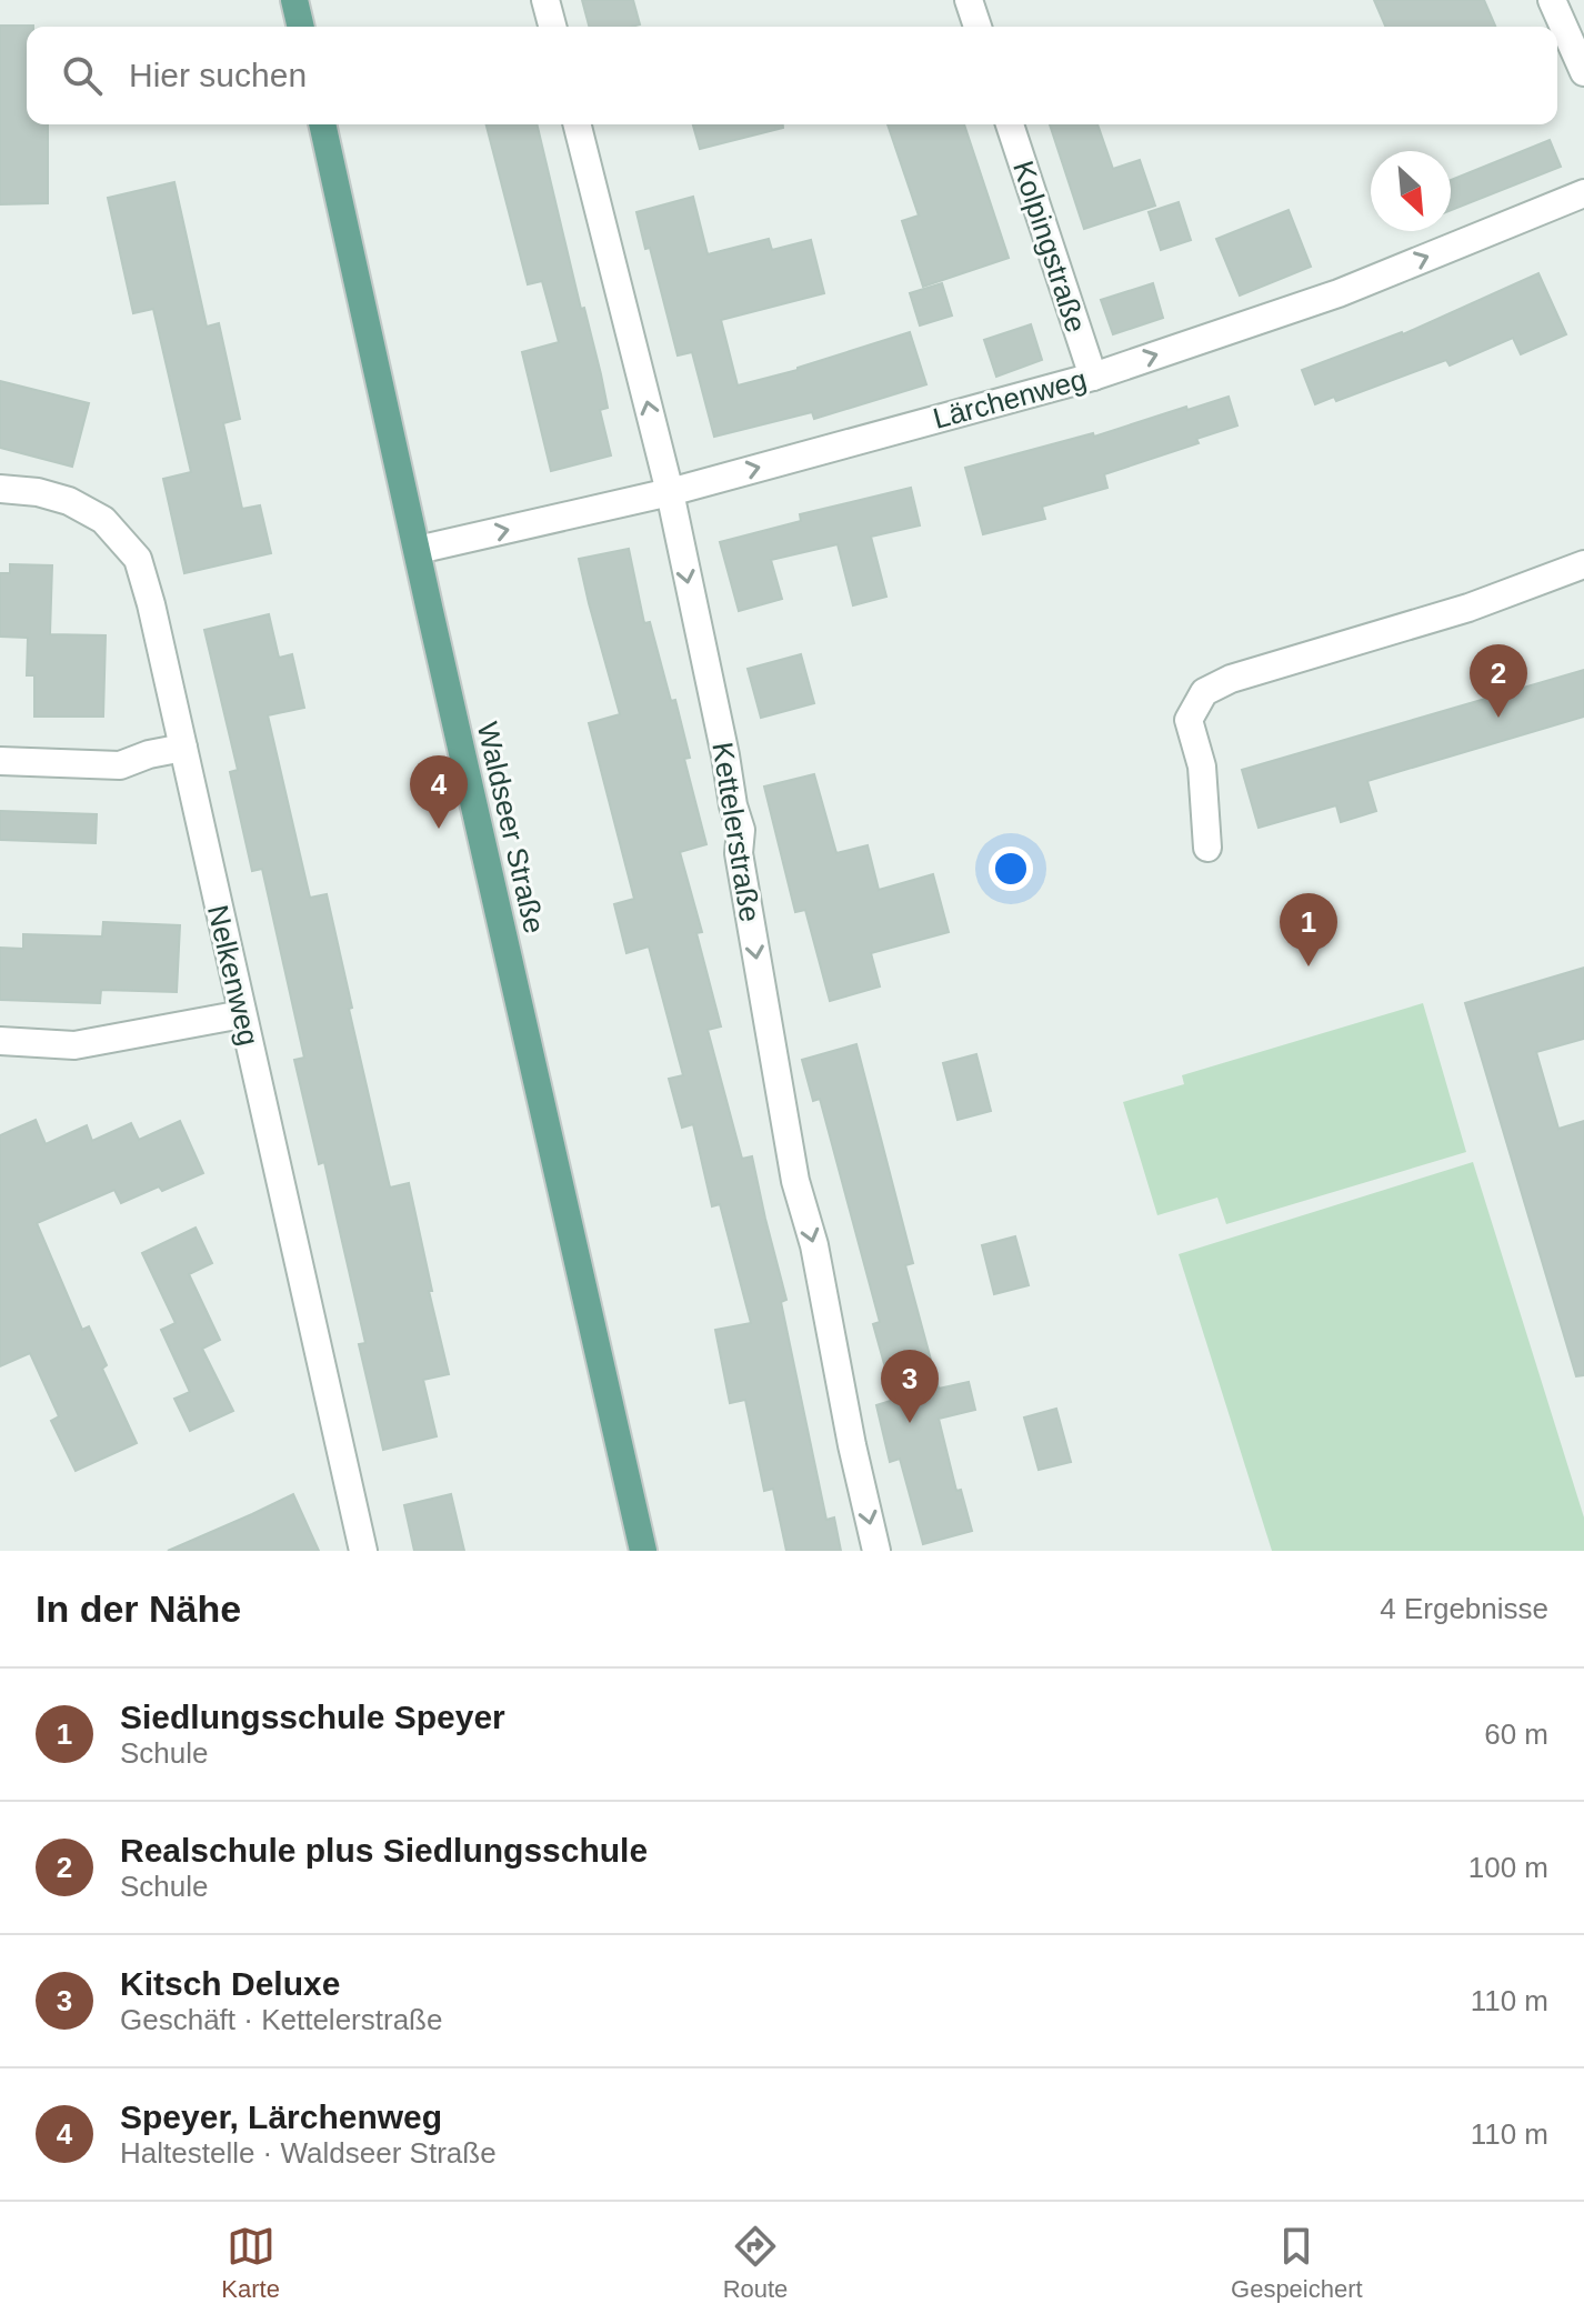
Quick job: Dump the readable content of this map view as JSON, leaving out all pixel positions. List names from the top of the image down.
{
  "streets": {
    "main road": ["Waldseer Straße"],
    "street": [
      "Kolpingstraße",
      "Lärchenweg",
      "Kettelerstraße",
      "Nelkenweg"
    ]
  },
  "crossings": [
    ["Kolpingstraße", "Lärchenweg"],
    ["Lärchenweg", "Waldseer Straße"],
    ["Lärchenweg", "Kettelerstraße"]
  ],
  "one_way": ["Lärchenweg"],
  "north": "bottom right",
  "page": {
    "search": "Hier suchen",
    "pins": [
      "2",
      "4",
      "1",
      "3"
    ],
    "heading": ["In der Nähe", "4 Ergebnisse"],
    "list": [
      {
        "mark": "1",
        "name": "Siedlungsschule Speyer",
        "note": "Schule",
        "value": "60 m"
      },
      {
        "mark": "2",
        "name": "Realschule plus Siedlungsschule",
        "note": "Schule",
        "value": "100 m"
      },
      {
        "mark": "3",
        "name": "Kitsch Deluxe",
        "note": "Geschäft · Kettelerstraße",
        "value": "110 m"
      },
      {
        "mark": "4",
        "name": "Speyer, Lärchenweg",
        "note": "Haltestelle · Waldseer Straße",
        "value": "110 m"
      }
    ],
    "nav": ["Karte", "Route", "Gespeichert"]
  }
}
